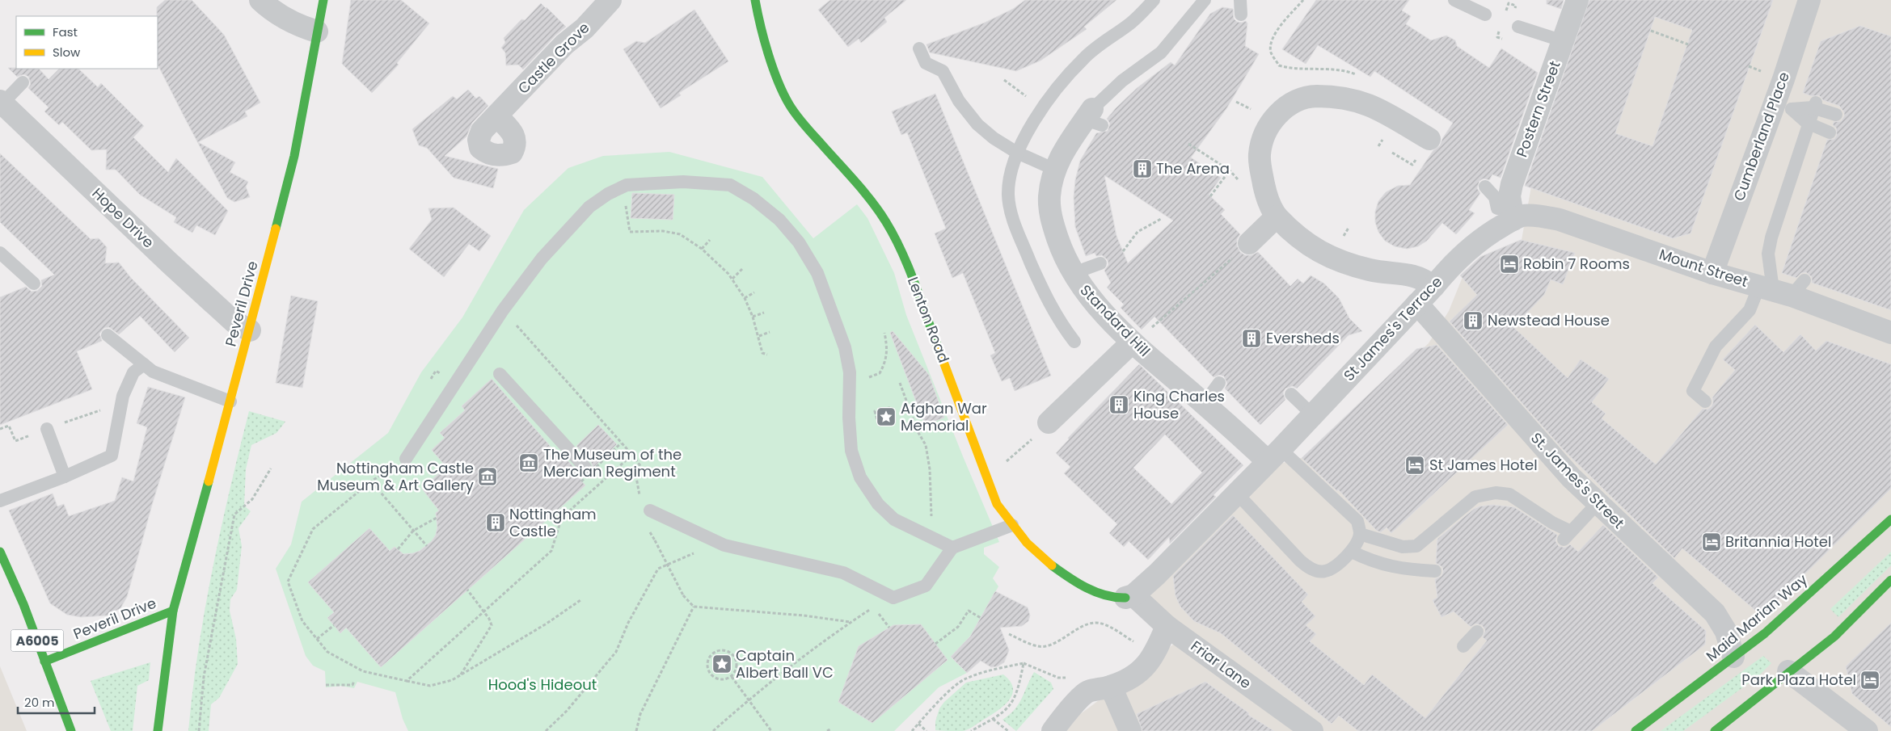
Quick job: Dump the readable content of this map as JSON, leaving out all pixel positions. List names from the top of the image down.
{
  "streets": {
    "street": [
      "Castle Grove",
      "Postern Street",
      "Cumberland Place",
      "Hope Drive",
      "Mount Street",
      "Peveril Drive",
      "Lenton Road",
      "Standard Hill",
      "St James's Terrace",
      "St. James's Street",
      "Maid Marian Way",
      "A6005",
      "Friar Lane"
    ]
  },
  "crossings": [
    ["Postern Street", "Mount Street"],
    ["Postern Street", "St James's Terrace"],
    ["Cumberland Place", "Mount Street"],
    ["Hope Drive", "Peveril Drive"],
    ["Mount Street", "St James's Terrace"],
    ["Peveril Drive", "A6005"],
    ["Lenton Road", "Friar Lane"],
    ["Standard Hill", "St James's Terrace"],
    ["St James's Terrace", "St. James's Street"],
    ["St. James's Street", "Maid Marian Way"]
  ],
  "parks": ["Hood's Hideout"],
  "places": {
    "building": [
      "The Arena",
      "Newstead House",
      "Eversheds",
      "King Charles House",
      "Nottingham Castle"
    ],
    "hotel": [
      "Robin 7 Rooms",
      "St James Hotel",
      "Britannia Hotel",
      "Park Plaza Hotel"
    ],
    "place": ["Afghan War Memorial", "Captain Albert Ball VC"],
    "museum": ["The Museum of the Mercian Regiment", "Nottingham Castle Museum & Art Gallery"]
  },
  "legend": ["Fast", "Slow"],
  "scale_bar": "20 m"
}
